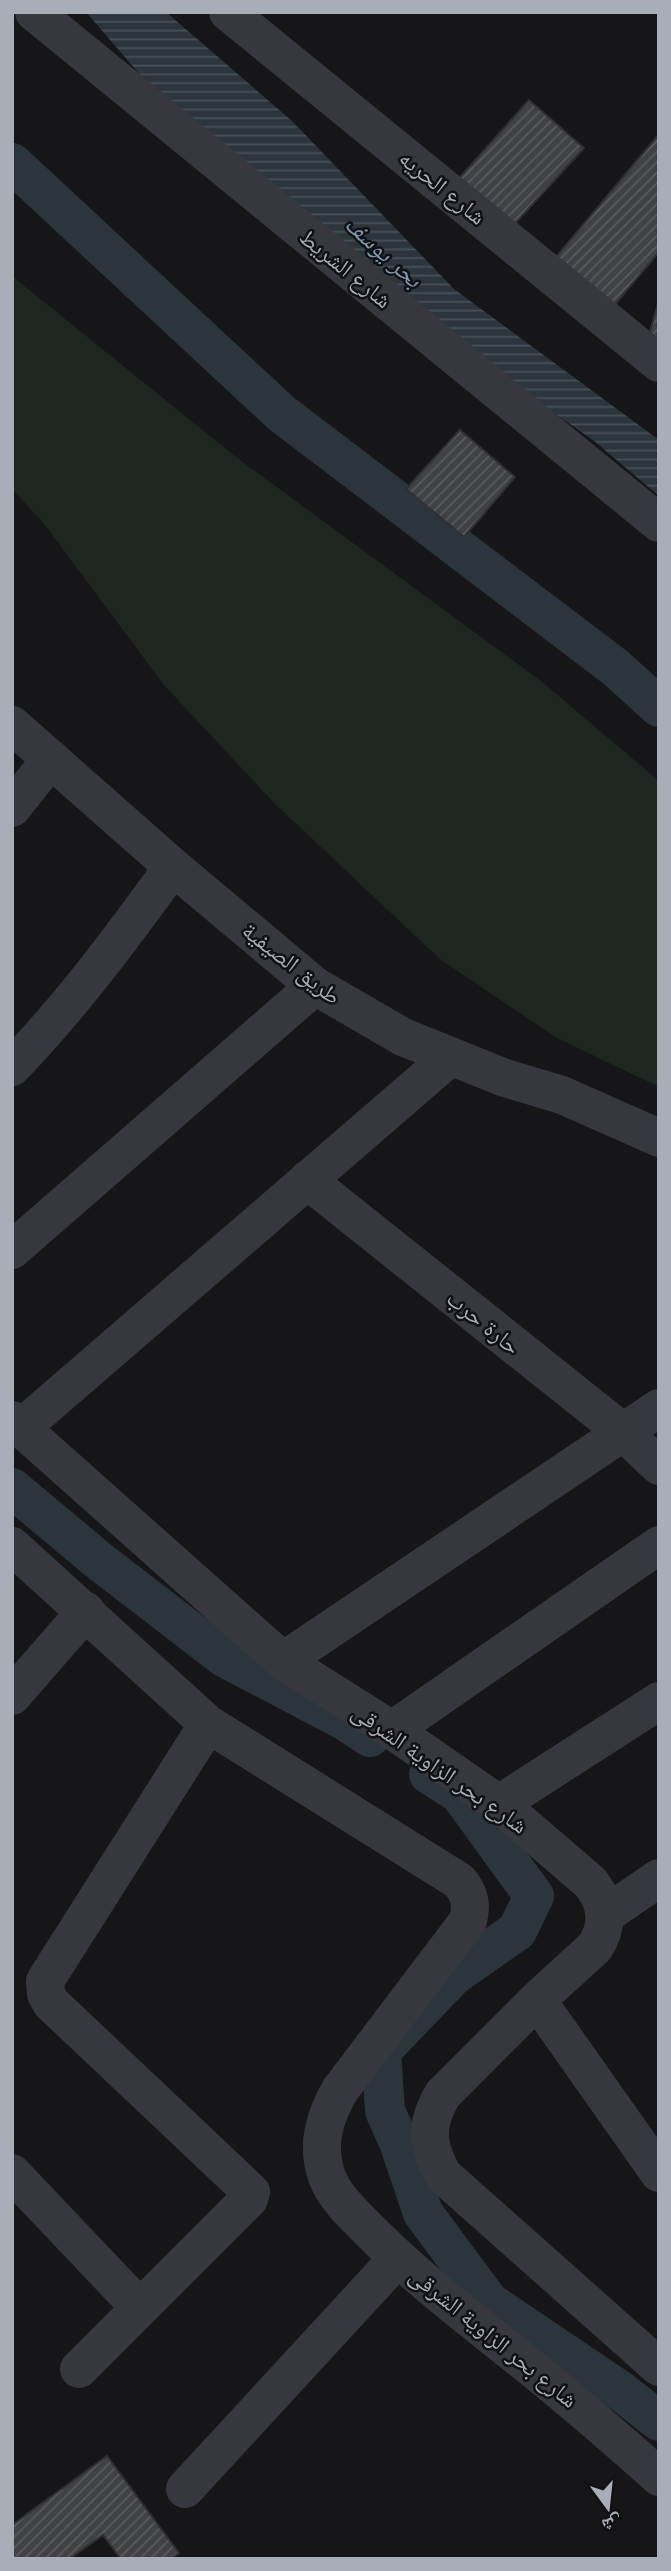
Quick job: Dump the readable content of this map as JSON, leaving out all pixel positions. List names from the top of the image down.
{
  "streets": {
    "street": [
      "شارع الحريه",
      "شارع الشريط",
      "طريق الصيفية",
      "حارة حرب",
      "شارع بحر الزاوية الشرقى"
    ]
  },
  "water": ["بحر يوسف"],
  "north": "bottom"
}
